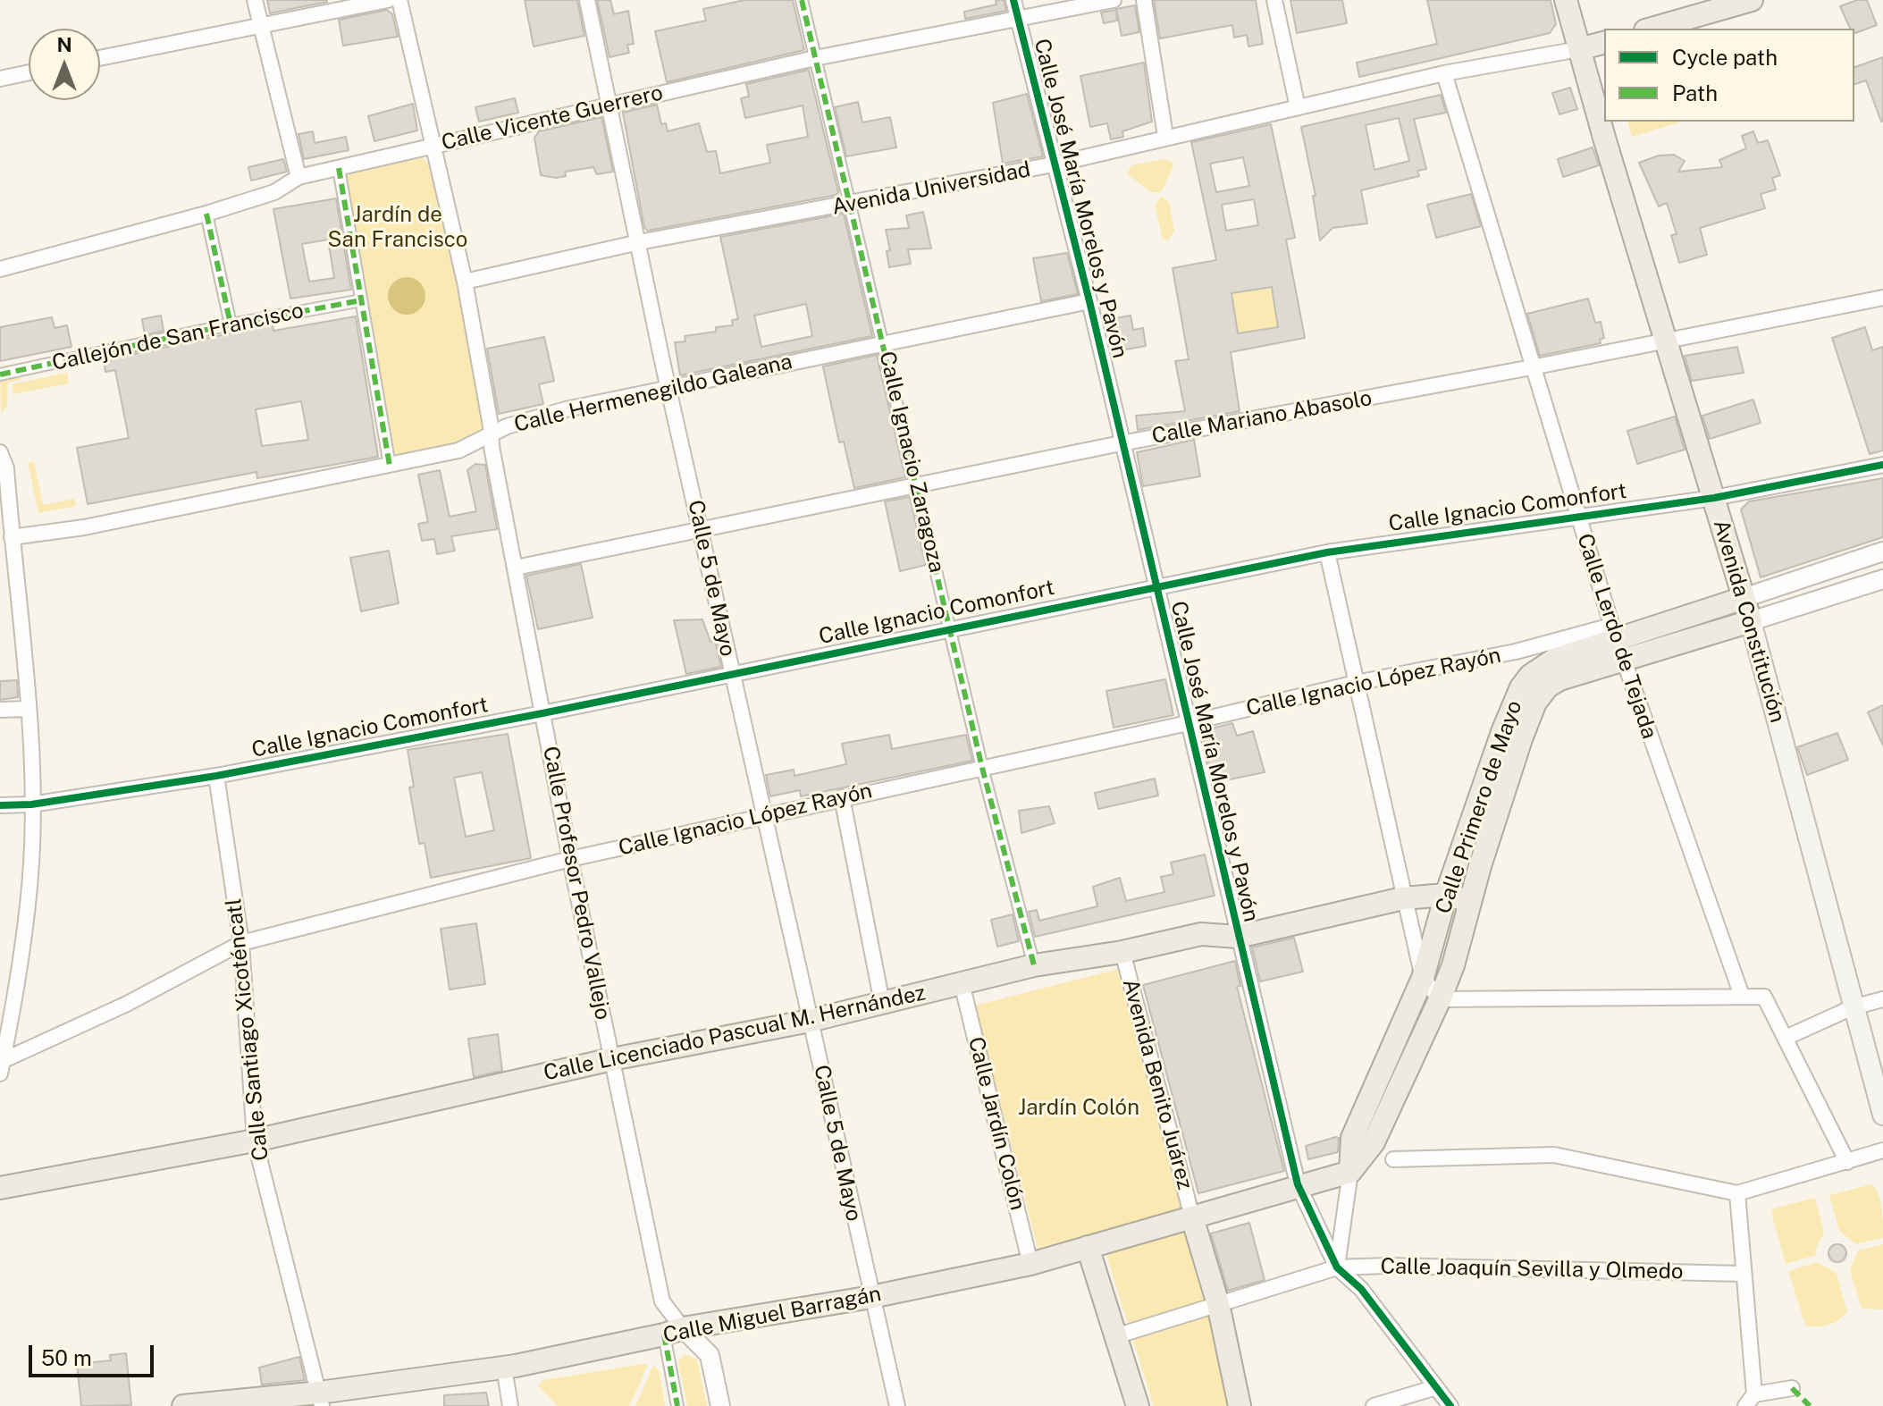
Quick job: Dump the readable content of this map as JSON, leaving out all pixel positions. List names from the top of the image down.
{
  "streets": {
    "main road": [
      "Avenida Universidad",
      "Avenida Constitución",
      "Calle Primero de Mayo",
      "Calle Licenciado Pascual M. Hernández",
      "Calle Miguel Barragán"
    ],
    "street": [
      "Calle Vicente Guerrero",
      "Calle José María Morelos y Pavón",
      "Callejón de San Francisco",
      "Calle Hermenegildo Galeana",
      "Calle Mariano Abasolo",
      "Calle Ignacio Zaragoza",
      "Calle Ignacio Comonfort",
      "Calle 5 de Mayo",
      "Calle Lerdo de Tejada",
      "Calle Ignacio López Rayón",
      "Calle Profesor Pedro Vallejo",
      "Calle Santiago Xicoténcatl",
      "Avenida Benito Juárez",
      "Calle Jardín Colón",
      "Calle Joaquín Sevilla y Olmedo"
    ]
  },
  "crossings": [
    ["Calle Vicente Guerrero", "Calle José María Morelos y Pavón"],
    ["Calle Vicente Guerrero", "Calle Ignacio Zaragoza"],
    ["Calle Vicente Guerrero", "Calle 5 de Mayo"],
    ["Calle Vicente Guerrero", "Calle Profesor Pedro Vallejo"],
    ["Avenida Universidad", "Calle José María Morelos y Pavón"],
    ["Avenida Universidad", "Calle Ignacio Zaragoza"],
    ["Avenida Universidad", "Calle 5 de Mayo"],
    ["Avenida Universidad", "Avenida Constitución"],
    ["Avenida Universidad", "Calle Lerdo de Tejada"],
    ["Avenida Universidad", "Calle Profesor Pedro Vallejo"],
    ["Calle José María Morelos y Pavón", "Calle Hermenegildo Galeana"],
    ["Calle José María Morelos y Pavón", "Calle Mariano Abasolo"],
    ["Calle José María Morelos y Pavón", "Calle Ignacio Comonfort"],
    ["Calle José María Morelos y Pavón", "Calle Ignacio López Rayón"],
    ["Calle José María Morelos y Pavón", "Calle Primero de Mayo"],
    ["Calle José María Morelos y Pavón", "Calle Licenciado Pascual M. Hernández"],
    ["Calle José María Morelos y Pavón", "Calle Joaquín Sevilla y Olmedo"],
    ["Calle José María Morelos y Pavón", "Calle Miguel Barragán"],
    ["Calle Hermenegildo Galeana", "Calle Ignacio Zaragoza"],
    ["Calle Hermenegildo Galeana", "Calle 5 de Mayo"],
    ["Calle Hermenegildo Galeana", "Calle Profesor Pedro Vallejo"],
    ["Calle Mariano Abasolo", "Calle Ignacio Zaragoza"],
    ["Calle Mariano Abasolo", "Calle 5 de Mayo"],
    ["Calle Mariano Abasolo", "Avenida Constitución"],
    ["Calle Mariano Abasolo", "Calle Lerdo de Tejada"],
    ["Calle Mariano Abasolo", "Calle Profesor Pedro Vallejo"],
    ["Calle Ignacio Zaragoza", "Calle Ignacio Comonfort"],
    ["Calle Ignacio Zaragoza", "Calle Ignacio López Rayón"],
    ["Calle Ignacio Zaragoza", "Calle Licenciado Pascual M. Hernández"],
    ["Calle Ignacio Comonfort", "Calle 5 de Mayo"],
    ["Calle Ignacio Comonfort", "Avenida Constitución"],
    ["Calle Ignacio Comonfort", "Calle Lerdo de Tejada"],
    ["Calle Ignacio Comonfort", "Calle Profesor Pedro Vallejo"],
    ["Calle Ignacio Comonfort", "Calle Santiago Xicoténcatl"],
    ["Calle 5 de Mayo", "Calle Ignacio López Rayón"],
    ["Calle 5 de Mayo", "Calle Licenciado Pascual M. Hernández"],
    ["Calle 5 de Mayo", "Calle Miguel Barragán"],
    ["Avenida Constitución", "Calle Primero de Mayo"],
    ["Calle Lerdo de Tejada", "Calle Ignacio López Rayón"],
    ["Calle Lerdo de Tejada", "Calle Primero de Mayo"],
    ["Calle Ignacio López Rayón", "Calle Primero de Mayo"],
    ["Calle Ignacio López Rayón", "Calle Profesor Pedro Vallejo"],
    ["Calle Ignacio López Rayón", "Calle Santiago Xicoténcatl"],
    ["Calle Primero de Mayo", "Calle Licenciado Pascual M. Hernández"],
    ["Calle Primero de Mayo", "Calle Joaquín Sevilla y Olmedo"],
    ["Calle Primero de Mayo", "Calle Miguel Barragán"],
    ["Calle Profesor Pedro Vallejo", "Calle Licenciado Pascual M. Hernández"],
    ["Calle Profesor Pedro Vallejo", "Calle Miguel Barragán"],
    ["Calle Santiago Xicoténcatl", "Calle Licenciado Pascual M. Hernández"],
    ["Calle Santiago Xicoténcatl", "Calle Miguel Barragán"],
    ["Calle Licenciado Pascual M. Hernández", "Avenida Benito Juárez"],
    ["Calle Licenciado Pascual M. Hernández", "Calle Jardín Colón"],
    ["Avenida Benito Juárez", "Calle Miguel Barragán"],
    ["Calle Jardín Colón", "Calle Miguel Barragán"]
  ],
  "parks": ["Jardín de San Francisco", "Jardín Colón"],
  "legend": ["Cycle path", "Path"],
  "scale_bar": "50 m",
  "north": "top"
}
